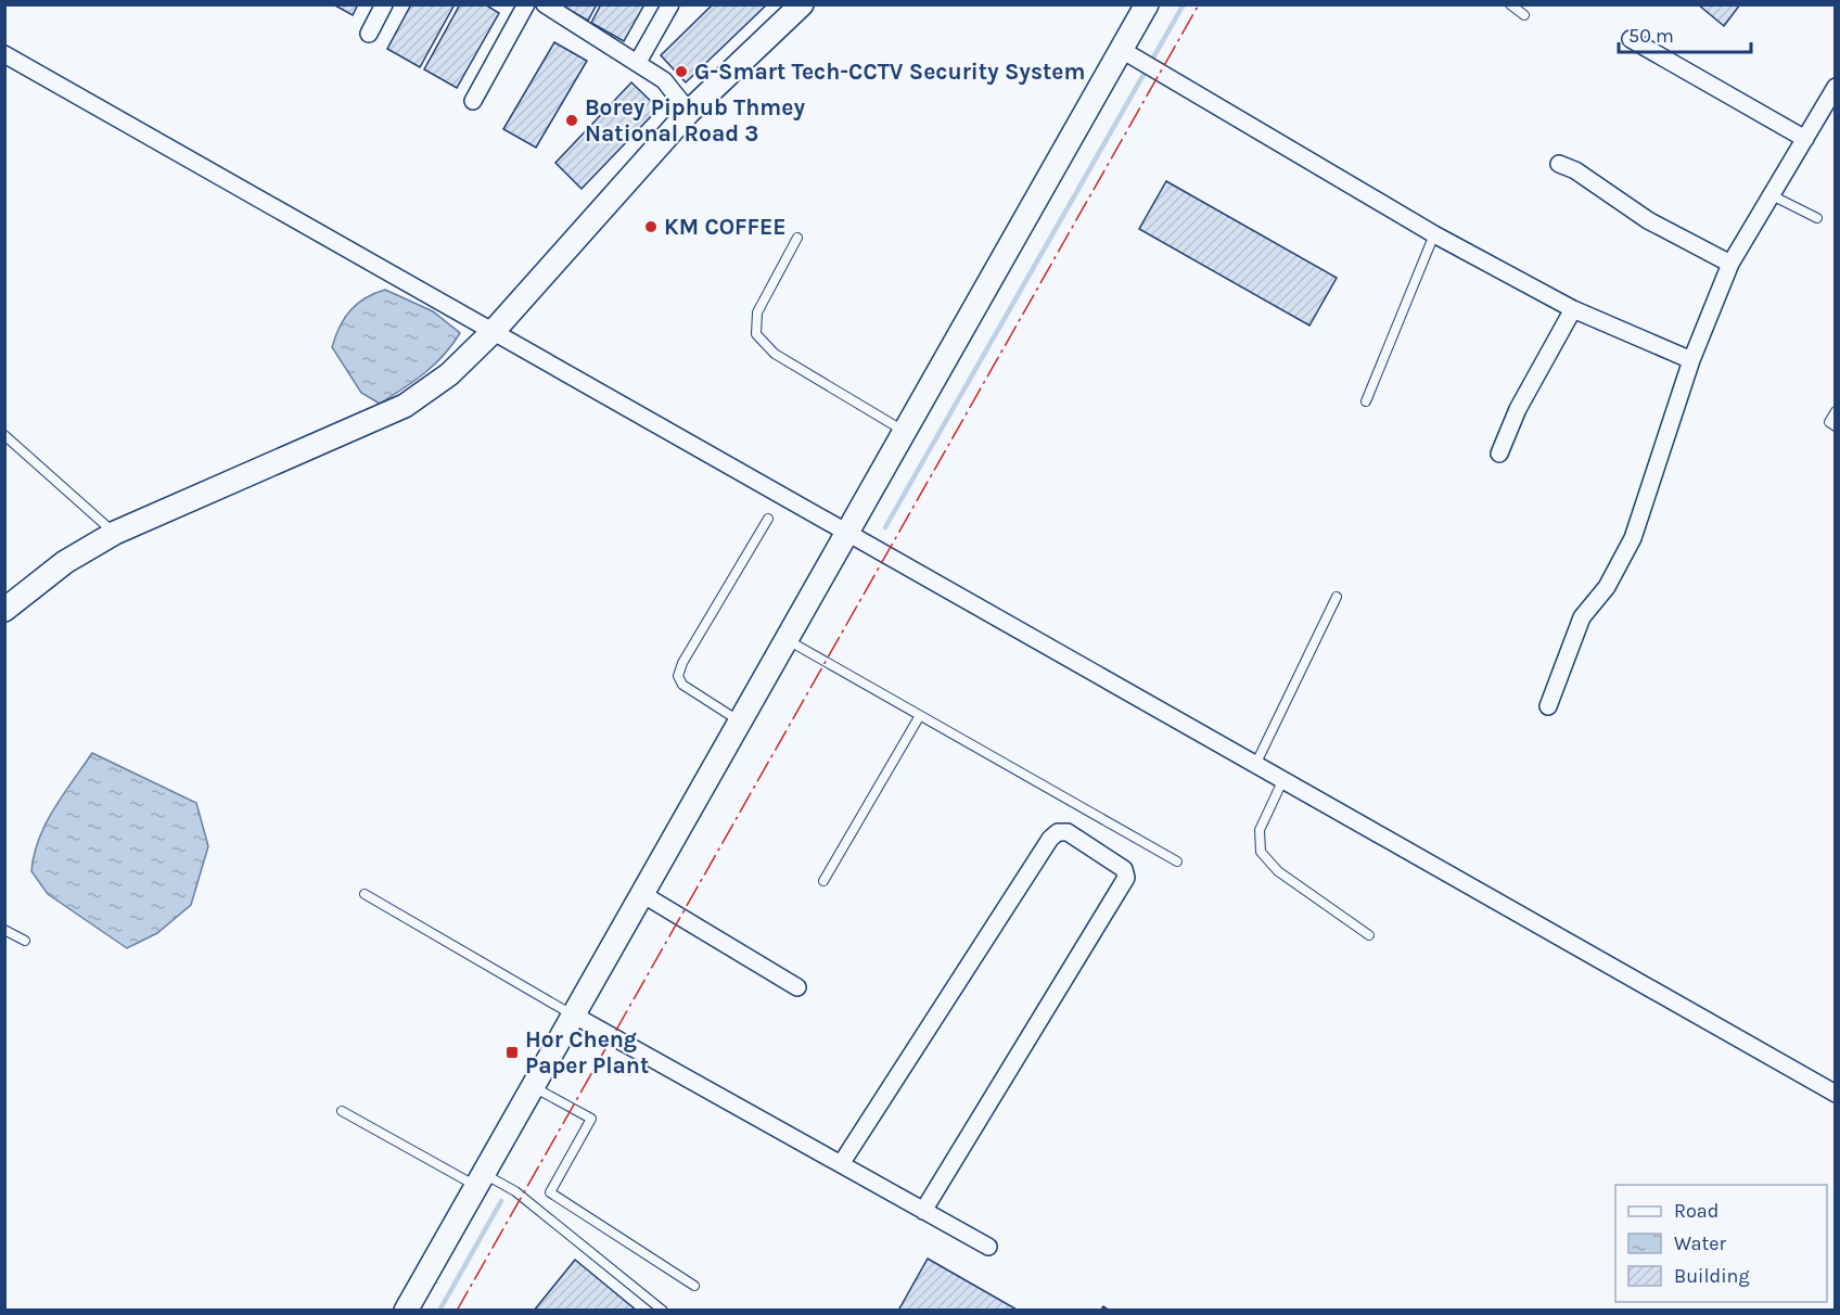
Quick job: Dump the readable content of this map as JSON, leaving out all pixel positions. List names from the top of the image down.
{
  "places": {
    "other": ["G-Smart Tech-CCTV Security System", "Borey Piphub Thmey National Road 3", "KM COFFEE"],
    "transit": ["Hor Cheng Paper Plant"]
  },
  "legend": ["Road", "Water", "Building"],
  "scale_bar": "50 m"
}
